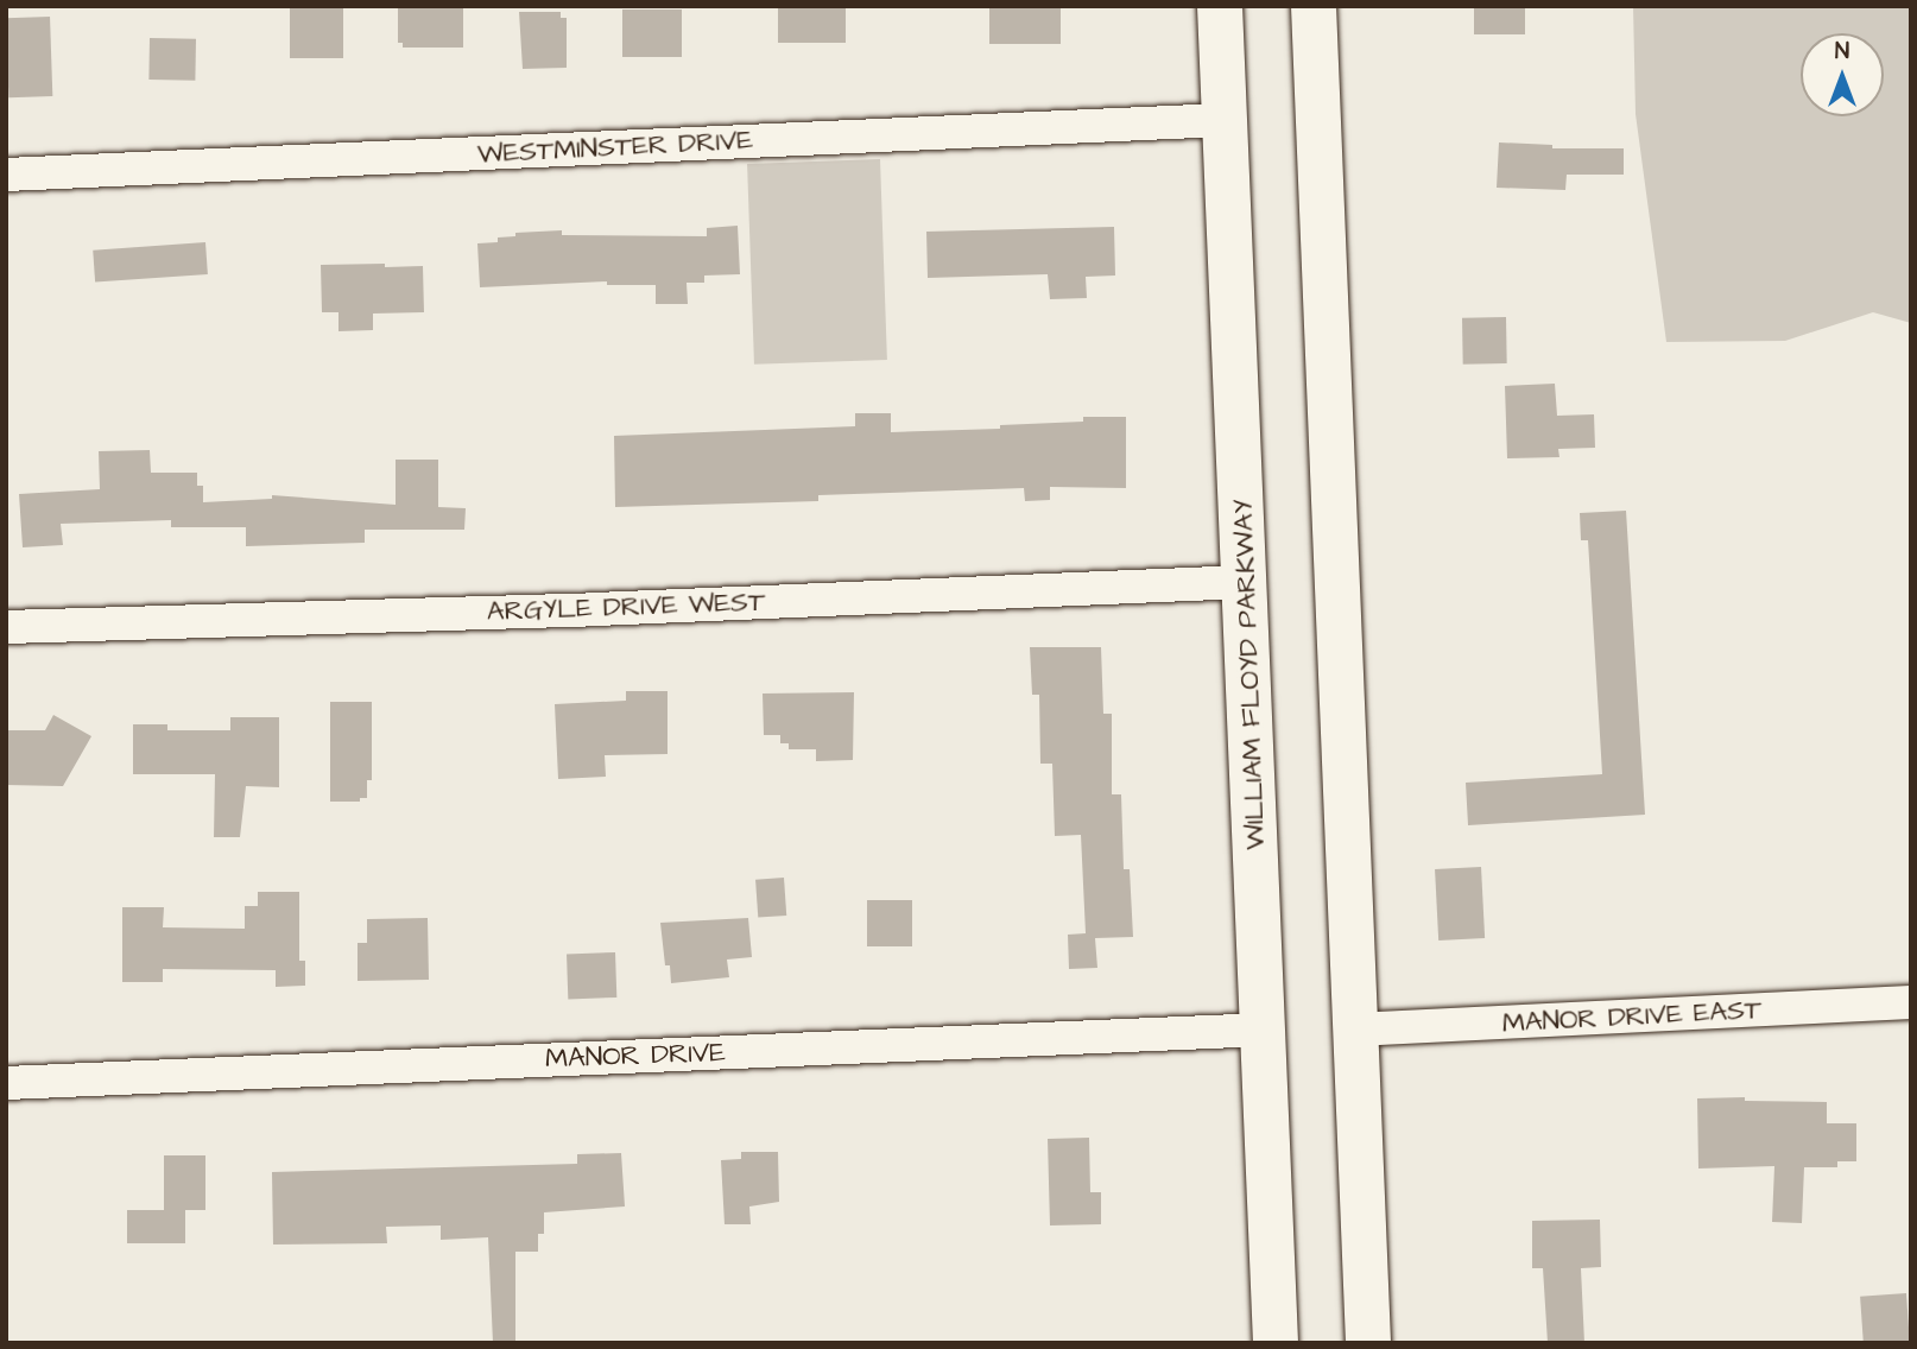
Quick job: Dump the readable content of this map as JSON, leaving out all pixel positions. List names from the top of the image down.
{
  "streets": {
    "highway": ["WILLIAM FLOYD PARKWAY"],
    "street": [
      "WESTMINSTER DRIVE",
      "ARGYLE DRIVE WEST",
      "MANOR DRIVE EAST",
      "MANOR DRIVE"
    ]
  },
  "crossings": [
    ["WESTMINSTER DRIVE", "WILLIAM FLOYD PARKWAY"],
    ["ARGYLE DRIVE WEST", "WILLIAM FLOYD PARKWAY"],
    ["WILLIAM FLOYD PARKWAY", "MANOR DRIVE"]
  ],
  "north": "top"
}
